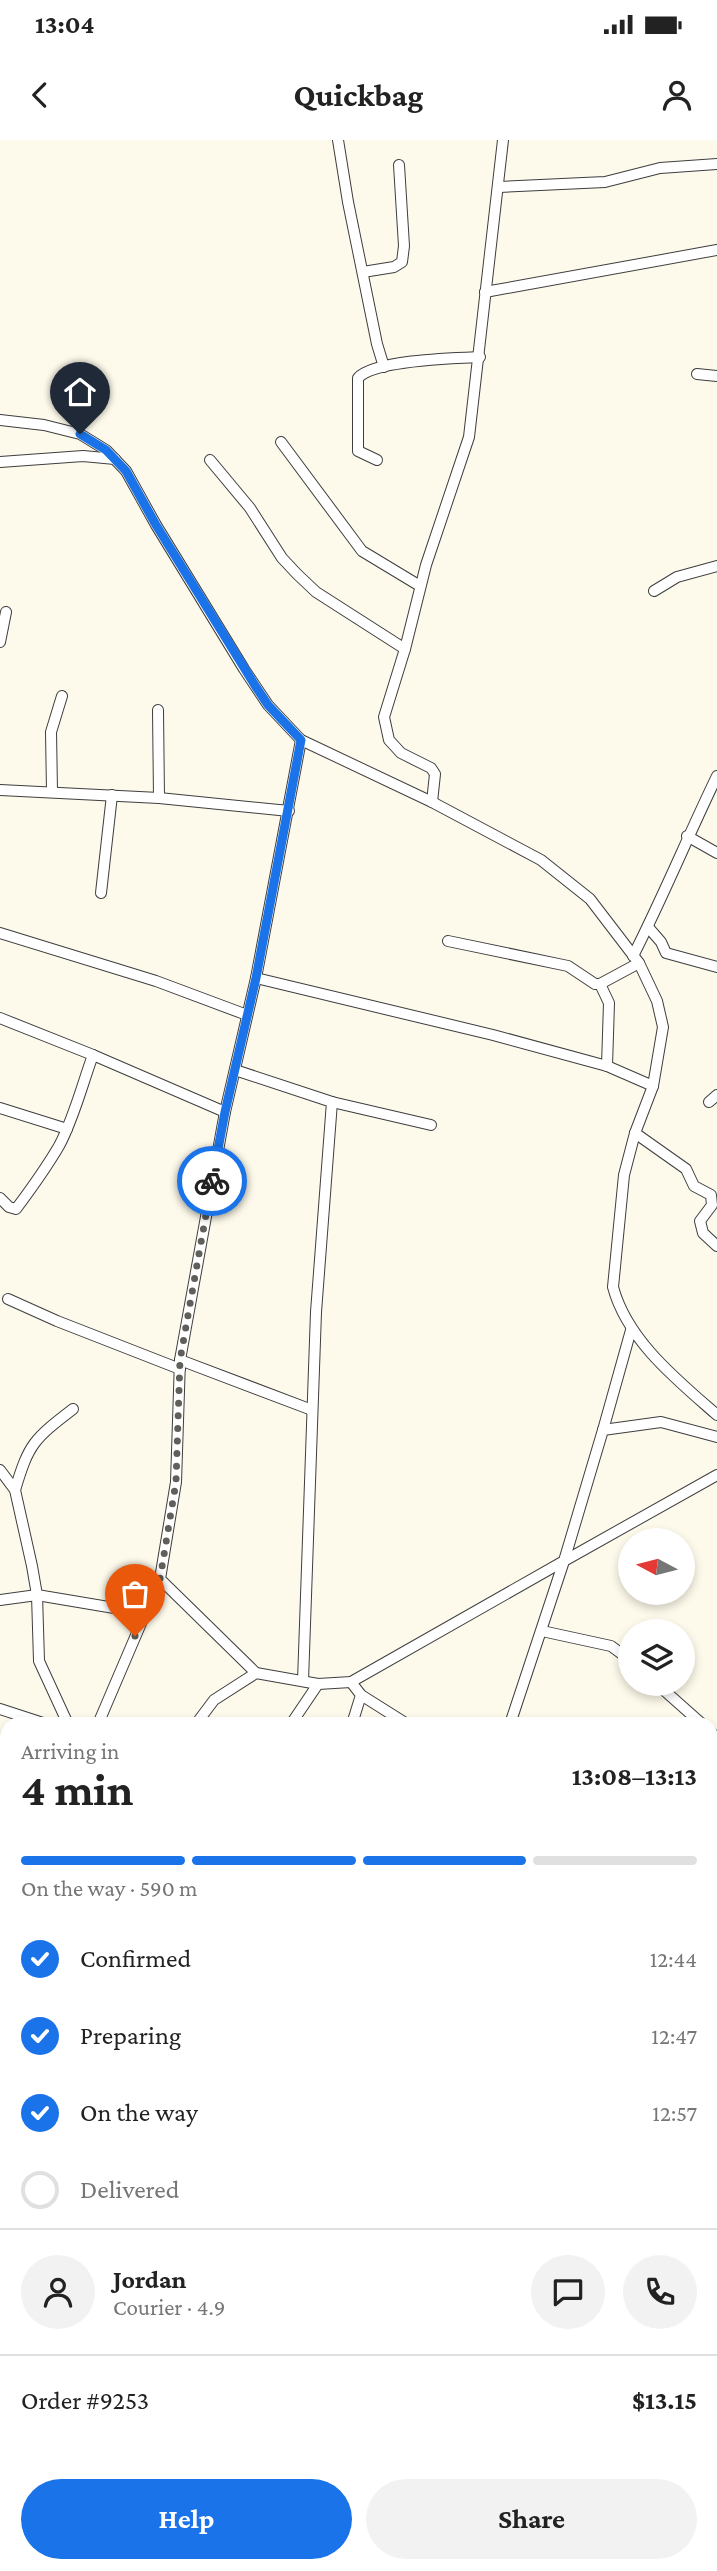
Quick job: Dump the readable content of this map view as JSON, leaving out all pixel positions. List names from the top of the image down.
{
  "north": "left",
  "page": {
    "status": "13:04",
    "header": "Quickbag",
    "heading": ["4 min", "Arriving in", "13:08–13:13"],
    "panel": [
      "Jordan",
      "Courier · 4.9",
      "Order #9253",
      "$13.15"
    ],
    "bar": "On the way · 590 m",
    "list": [
      ["Confirmed", "12:44"],
      ["Preparing", "12:47"],
      ["On the way", "12:57"],
      "Delivered"
    ],
    "buttons": ["Help", "Share"]
  }
}
